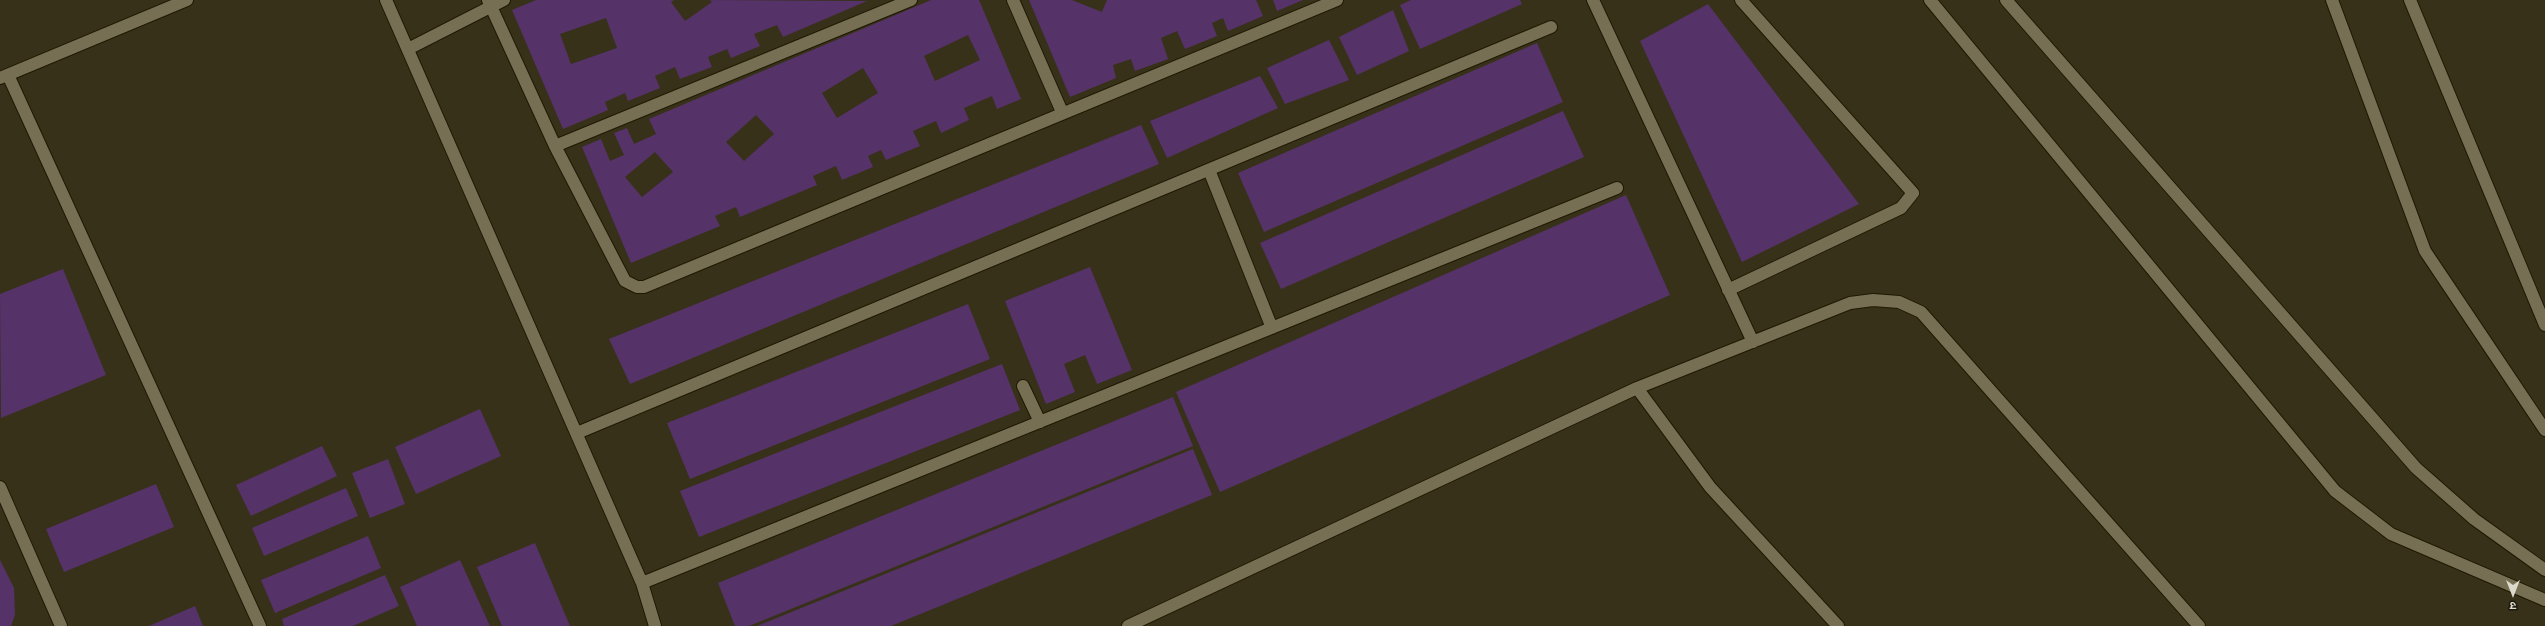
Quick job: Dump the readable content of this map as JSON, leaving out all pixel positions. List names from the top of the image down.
{
  "north": "bottom"
}
